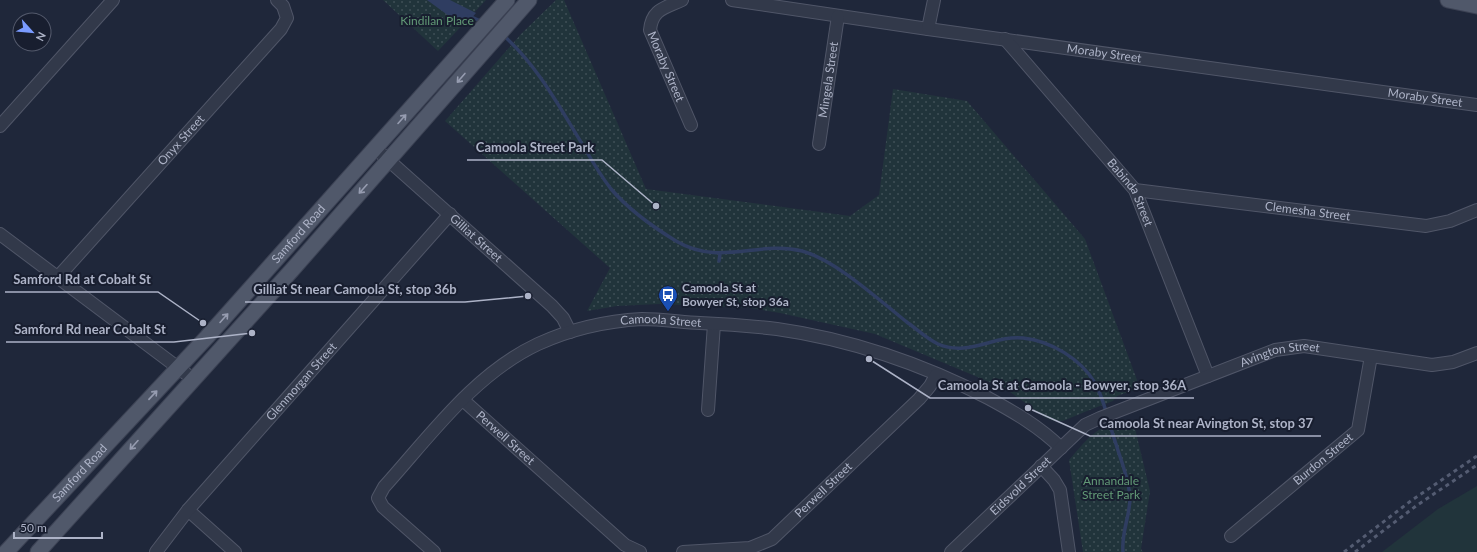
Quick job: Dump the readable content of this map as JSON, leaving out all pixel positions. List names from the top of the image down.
{
  "streets": {
    "main road": ["Samford Road"],
    "street": [
      "Moraby Street",
      "Mingela Street",
      "Onyx Street",
      "Babinda Street",
      "Clemesha Street",
      "Gilliat Street",
      "Camoola Street",
      "Avington Street",
      "Glenmorgan Street",
      "Perwell Street",
      "Burdon Street",
      "Eidsvold Street"
    ]
  },
  "crossings": [
    ["Moraby Street", "Mingela Street"],
    ["Moraby Street", "Babinda Street"],
    ["Babinda Street", "Clemesha Street"],
    ["Babinda Street", "Avington Street"],
    ["Samford Road", "Gilliat Street"],
    ["Gilliat Street", "Camoola Street"],
    ["Gilliat Street", "Glenmorgan Street"],
    ["Camoola Street", "Perwell Street"],
    ["Camoola Street", "Eidsvold Street"],
    ["Avington Street", "Burdon Street"],
    ["Avington Street", "Eidsvold Street"]
  ],
  "parks": ["Kindilan Place", "Annandale Street Park"],
  "places": {
    "other": [
      "Camoola Street Park",
      "Gilliat St near Camoola St, stop 36b",
      "Samford Rd at Cobalt St",
      "Samford Rd near Cobalt St",
      "Camoola St at Camoola - Bowyer, stop 36A",
      "Camoola St near Avington St, stop 37"
    ],
    "bus stop": ["Camoola St at Bowyer St, stop 36a"]
  },
  "scale_bar": "50 m",
  "north": "bottom right"
}
